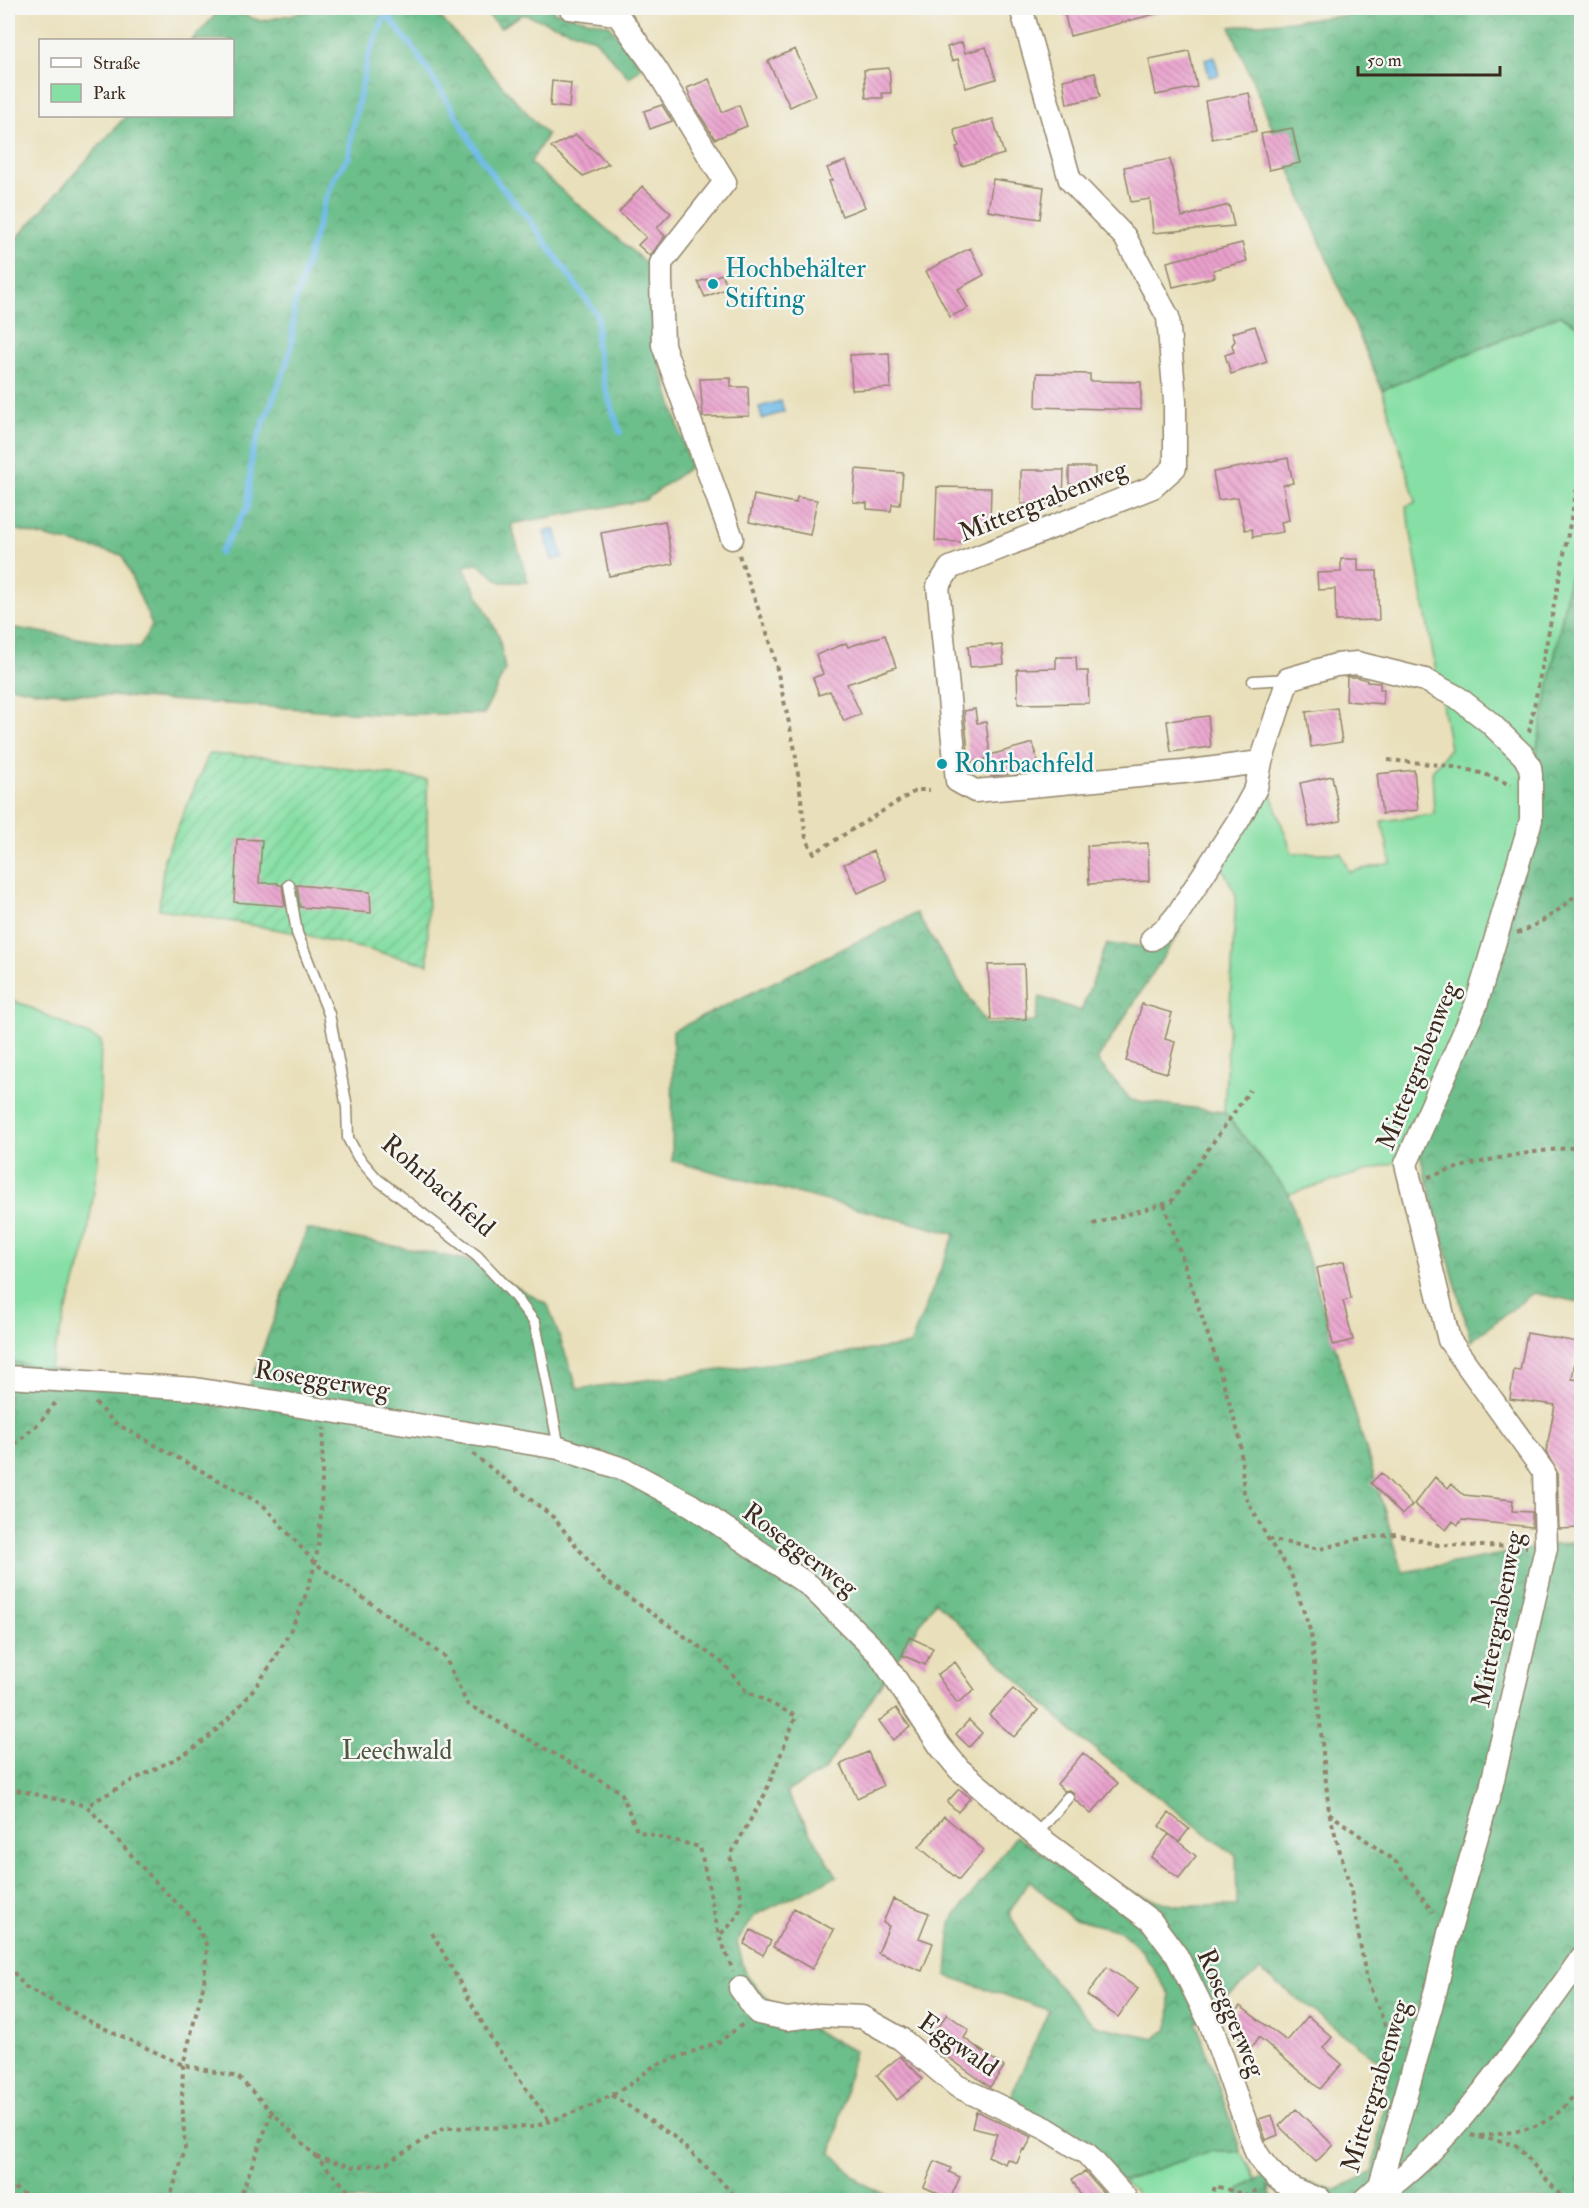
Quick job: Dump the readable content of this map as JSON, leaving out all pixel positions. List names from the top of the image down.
{
  "streets": {
    "street": ["Mittergrabenweg", "Roseggerweg", "Eggwald"],
    "lane": ["Rohrbachfeld"]
  },
  "crossings": [
    ["Rohrbachfeld", "Roseggerweg"]
  ],
  "parks": ["Leechwald"],
  "places": ["Hochbehälter Stifting", "Rohrbachfeld"],
  "legend": ["Straße", "Park"],
  "scale_bar": "50 m"
}
